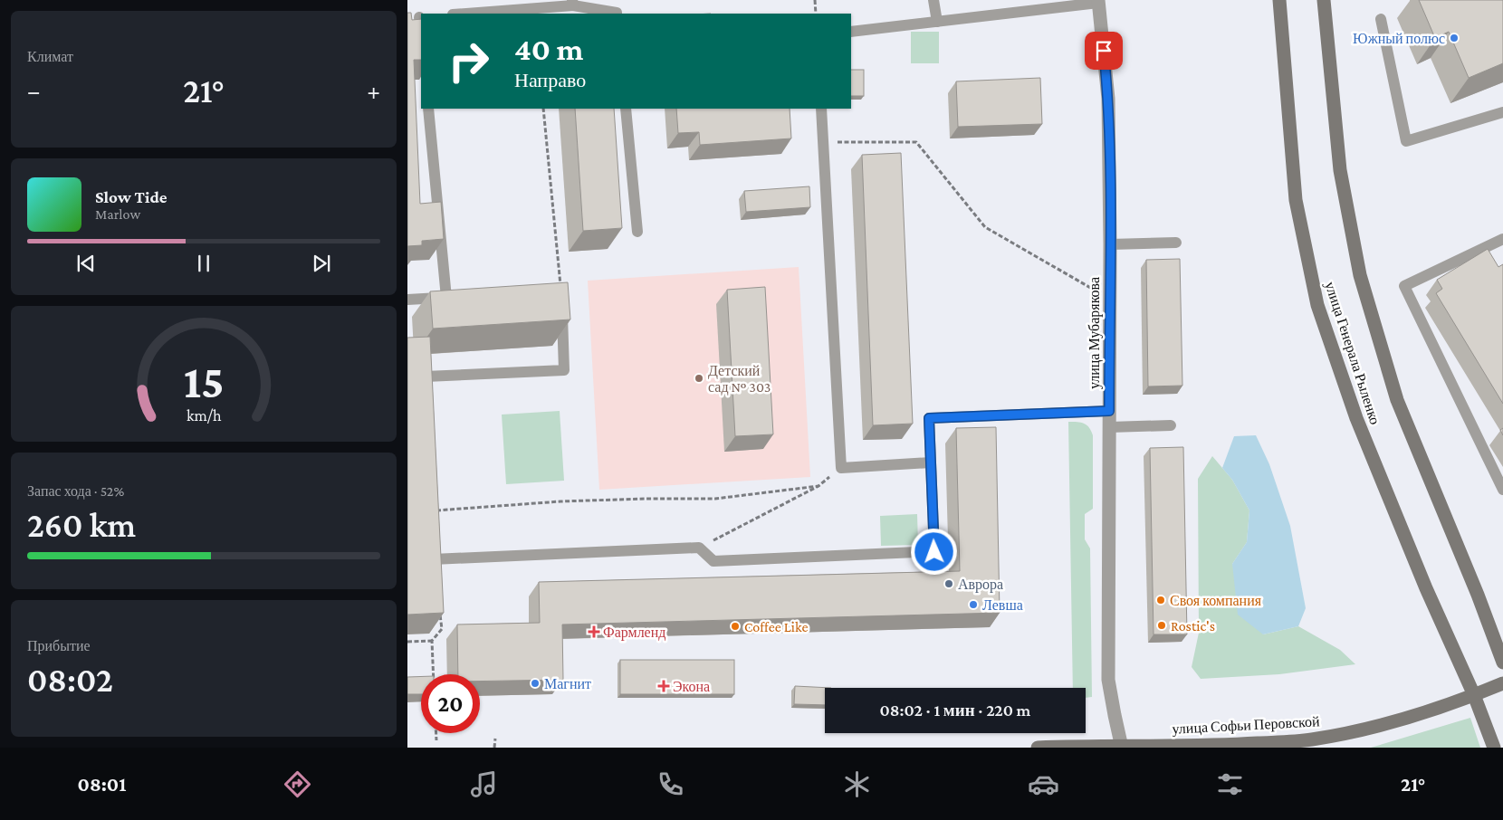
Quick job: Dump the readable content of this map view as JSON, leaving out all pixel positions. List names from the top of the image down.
{
  "streets": {
    "main road": ["улица Генерала Рыленко", "улица Софьи Перовской"],
    "street": ["улица Мубарякова"]
  },
  "crossings": [
    ["улица Мубарякова", "улица Софьи Перовской"],
    ["улица Генерала Рыленко", "улица Софьи Перовской"]
  ],
  "places": {
    "other": [
      "Южный полюс",
      "Детский сад № 303",
      "Аврора",
      "Своя компания",
      "Левша",
      "Rostic's",
      "Coffee Like",
      "Магнит"
    ],
    "health": ["Фармленд", "Экона"]
  },
  "page": {
    "tile": [
      "Климат",
      ["Запас хода · 52%", "260 km"],
      ["Прибытие", "08:02"]
    ],
    "turn": ["40 m", "Направо"],
    "heat": ["−", "21°", "+"],
    "song": ["Slow Tide", "Marlow"],
    "limit": "20",
    "trip": "08:02 · 1 мин · 220 m",
    "tabs": ["08:01", "21°"],
    "gauge": ["15", "km/h"]
  }
}
